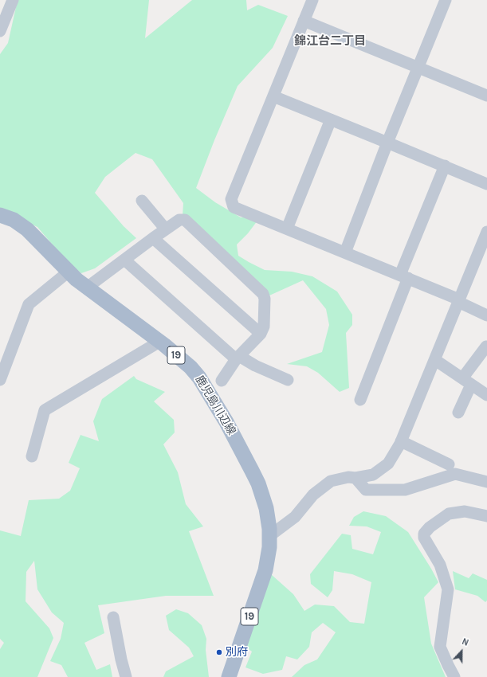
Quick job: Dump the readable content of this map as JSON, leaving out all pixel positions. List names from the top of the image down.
{
  "streets": {
    "main road": ["19", "鹿児島川辺線"]
  },
  "districts": ["錦江台二丁目"],
  "places": ["別府"],
  "north": "top"
}
